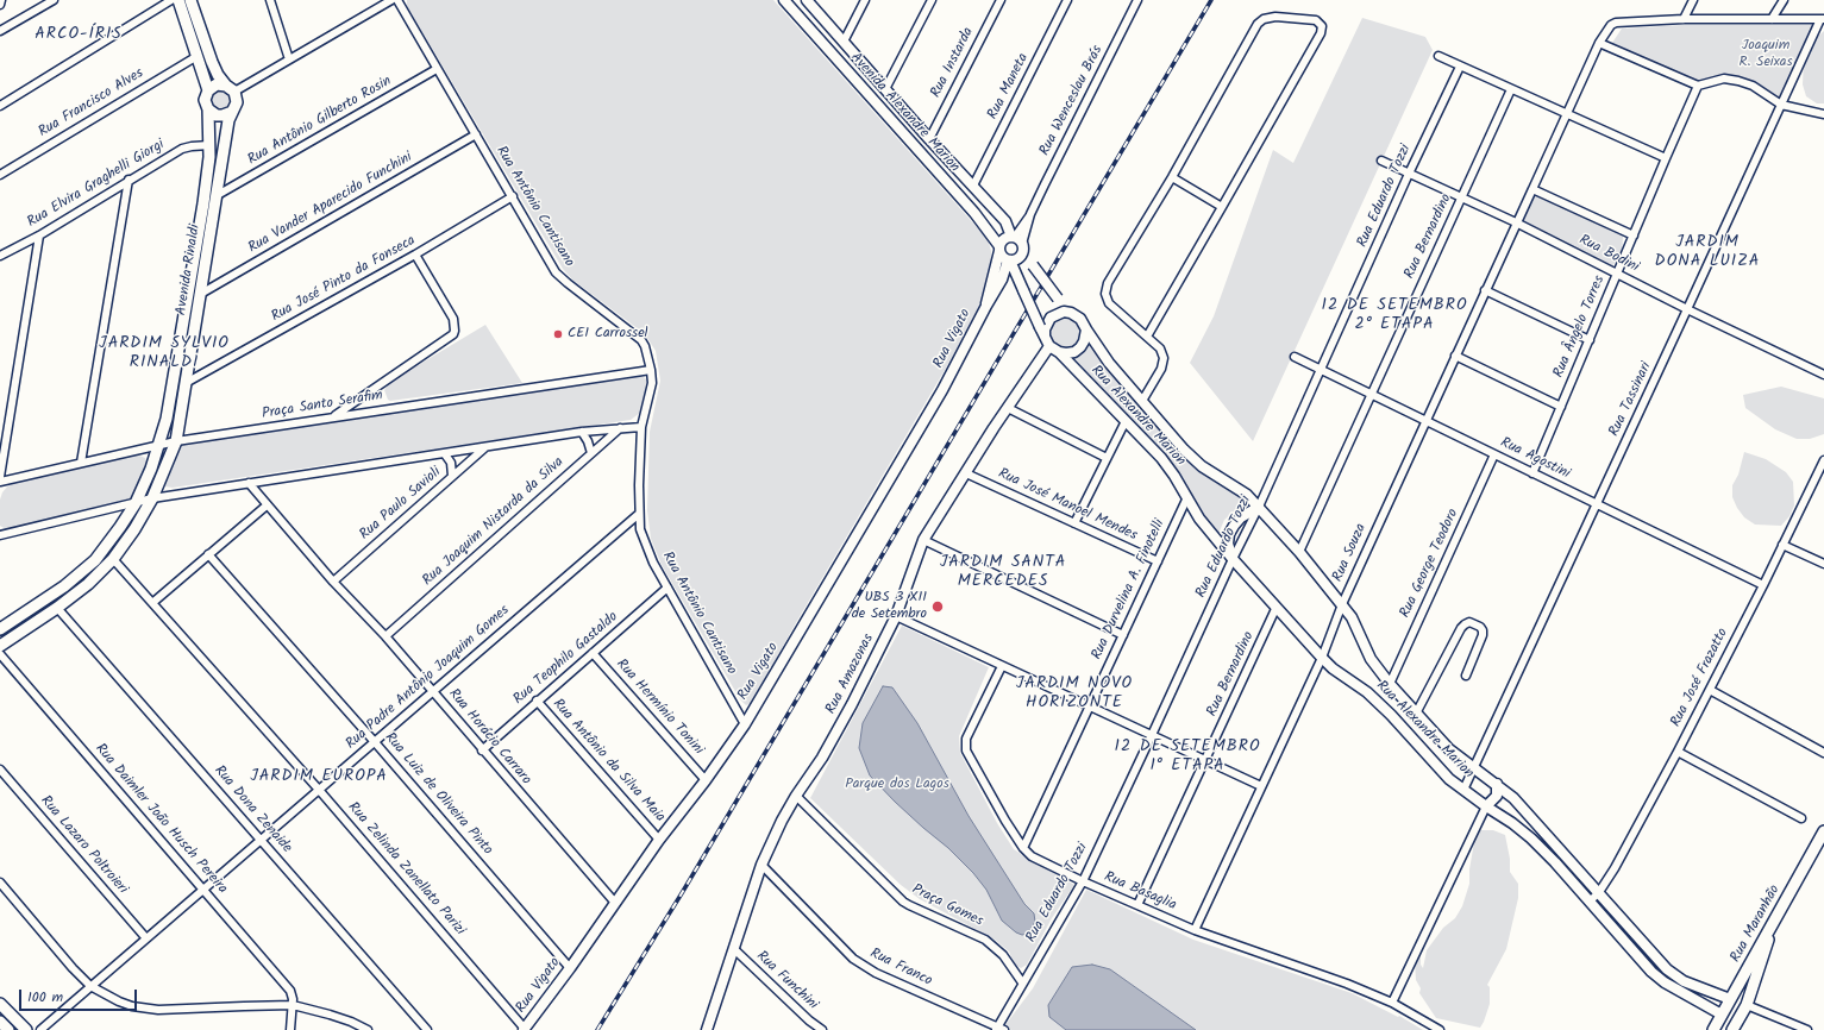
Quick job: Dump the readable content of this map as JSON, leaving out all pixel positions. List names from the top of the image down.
{
  "streets": {
    "main road": ["Avenida Rinaldi", "Rua Maranhão"],
    "street": [
      "Rua Instarda",
      "Rua Maneta",
      "Rua Wenceslau Brás",
      "Rua Francisco Alves",
      "Avenida Alexandre Marion",
      "Rua Antônio Gilberto Rosin",
      "Rua Elvira Graghelli Giorgi",
      "Rua Eduardo Tozzi",
      "Rua Vander Aparecido Funchini",
      "Rua Antônio Cantisano",
      "Rua Bernardino",
      "Rua Bodini",
      "Rua José Pinto da Fonseca",
      "Rua Ângelo Torres",
      "Rua Vigato",
      "Rua Tassinari",
      "Praça Santo Serafim",
      "Rua Alexandre Marion",
      "Rua Agostini",
      "Rua Paulo Savioli",
      "Rua José Manoel Mendes",
      "Rua Joaquim Nistarda da Silva",
      "Rua Souza",
      "Rua George Teodoro",
      "Rua Durvelina A. Finotelli",
      "Rua Teophilo Gastaldo",
      "Rua Amazonas",
      "Rua Padre Antônio Joaquim Gomes",
      "Rua José Frazatto",
      "Rua Hermínio Tonini",
      "Rua Horácio Carraro",
      "Rua Antônio da Silva Maia",
      "Rua Luiz de Oliveira Pinto",
      "Rua Dona Zenaide",
      "Rua Daimler João Husch Pereira",
      "Rua Lazaro Poltroieri",
      "Rua Zelinda Zanellato Parizi",
      "Rua Basaglia",
      "Praça Gomes",
      "Rua Franco",
      "Rua Funchini"
    ]
  },
  "crossings": [
    ["Rua Instarda", "Avenida Alexandre Marion"],
    ["Rua Maneta", "Avenida Alexandre Marion"],
    ["Rua Wenceslau Brás", "Avenida Alexandre Marion"],
    ["Rua Wenceslau Brás", "Rua Vigato"],
    ["Avenida Alexandre Marion", "Rua Vigato"],
    ["Avenida Alexandre Marion", "Rua Alexandre Marion"],
    ["Avenida Alexandre Marion", "Rua Amazonas"],
    ["Rua Antônio Gilberto Rosin", "Rua Antônio Cantisano"],
    ["Rua Antônio Gilberto Rosin", "Avenida Rinaldi"],
    ["Rua Elvira Graghelli Giorgi", "Avenida Rinaldi"],
    ["Rua Eduardo Tozzi", "Rua Bodini"],
    ["Rua Eduardo Tozzi", "Rua Alexandre Marion"],
    ["Rua Eduardo Tozzi", "Rua Agostini"],
    ["Rua Eduardo Tozzi", "Rua Basaglia"],
    ["Rua Eduardo Tozzi", "Praça Gomes"],
    ["Rua Eduardo Tozzi", "Rua Franco"],
    ["Rua Vander Aparecido Funchini", "Rua Antônio Cantisano"],
    ["Rua Vander Aparecido Funchini", "Avenida Rinaldi"],
    ["Rua Antônio Cantisano", "Rua José Pinto da Fonseca"],
    ["Rua Antônio Cantisano", "Rua Vigato"],
    ["Rua Antônio Cantisano", "Praça Santo Serafim"],
    ["Rua Antônio Cantisano", "Rua Teophilo Gastaldo"],
    ["Rua Antônio Cantisano", "Rua Padre Antônio Joaquim Gomes"],
    ["Rua Bernardino", "Rua Bodini"],
    ["Rua Bernardino", "Rua Alexandre Marion"],
    ["Rua Bernardino", "Rua Agostini"],
    ["Rua Bernardino", "Rua Basaglia"],
    ["Rua Bodini", "Rua Ângelo Torres"],
    ["Rua Bodini", "Rua Tassinari"],
    ["Rua Bodini", "Rua Souza"],
    ["Avenida Rinaldi", "Rua José Pinto da Fonseca"],
    ["Avenida Rinaldi", "Praça Santo Serafim"],
    ["Avenida Rinaldi", "Rua Dona Zenaide"],
    ["Avenida Rinaldi", "Rua Zelinda Zanellato Parizi"],
    ["Rua Ângelo Torres", "Rua Agostini"],
    ["Rua Vigato", "Rua Hermínio Tonini"],
    ["Rua Vigato", "Rua Horácio Carraro"],
    ["Rua Vigato", "Rua Antônio da Silva Maia"],
    ["Rua Vigato", "Rua Luiz de Oliveira Pinto"],
    ["Rua Vigato", "Rua Zelinda Zanellato Parizi"],
    ["Rua Tassinari", "Rua Alexandre Marion"],
    ["Rua Tassinari", "Rua Agostini"],
    ["Rua Alexandre Marion", "Rua Souza"],
    ["Rua Alexandre Marion", "Rua George Teodoro"],
    ["Rua Alexandre Marion", "Rua Durvelina A. Finotelli"],
    ["Rua Alexandre Marion", "Rua Amazonas"],
    ["Rua Alexandre Marion", "Rua José Frazatto"],
    ["Rua Alexandre Marion", "Rua Maranhão"],
    ["Rua Agostini", "Rua Souza"],
    ["Rua Agostini", "Rua George Teodoro"],
    ["Rua Agostini", "Rua José Frazatto"],
    ["Rua Paulo Savioli", "Rua Horácio Carraro"],
    ["Rua José Manoel Mendes", "Rua Durvelina A. Finotelli"],
    ["Rua José Manoel Mendes", "Rua Amazonas"],
    ["Rua Joaquim Nistarda da Silva", "Rua Horácio Carraro"],
    ["Rua Souza", "Rua Basaglia"],
    ["Rua Durvelina A. Finotelli", "Rua Basaglia"],
    ["Rua Teophilo Gastaldo", "Rua Hermínio Tonini"],
    ["Rua Teophilo Gastaldo", "Rua Horácio Carraro"],
    ["Rua Teophilo Gastaldo", "Rua Antônio da Silva Maia"],
    ["Rua Amazonas", "Praça Gomes"],
    ["Rua Amazonas", "Rua Franco"],
    ["Rua Amazonas", "Rua Funchini"],
    ["Rua Padre Antônio Joaquim Gomes", "Rua Horácio Carraro"],
    ["Rua Padre Antônio Joaquim Gomes", "Rua Luiz de Oliveira Pinto"],
    ["Rua Padre Antônio Joaquim Gomes", "Rua Dona Zenaide"],
    ["Rua Padre Antônio Joaquim Gomes", "Rua Daimler João Husch Pereira"],
    ["Rua Padre Antônio Joaquim Gomes", "Rua Lazaro Poltroieri"],
    ["Rua Padre Antônio Joaquim Gomes", "Rua Zelinda Zanellato Parizi"]
  ],
  "districts": [
    "ARCO-ÍRIS",
    "JARDIM DONA LUIZA",
    "12 DE SETEMBRO 2° ETAPA",
    "JARDIM SYLVIO RINALDI",
    "JARDIM SANTA MERCEDES",
    "JARDIM NOVO HORIZONTE",
    "12 DE SETEMBRO 1° ETAPA",
    "JARDIM EUROPA"
  ],
  "parks": ["Joaquim R. Seixas", "Parque dos Lagos"],
  "places": ["CEI Carrossel", "UBS 3 XII de Setembro"],
  "scale_bar": "100 m"
}
